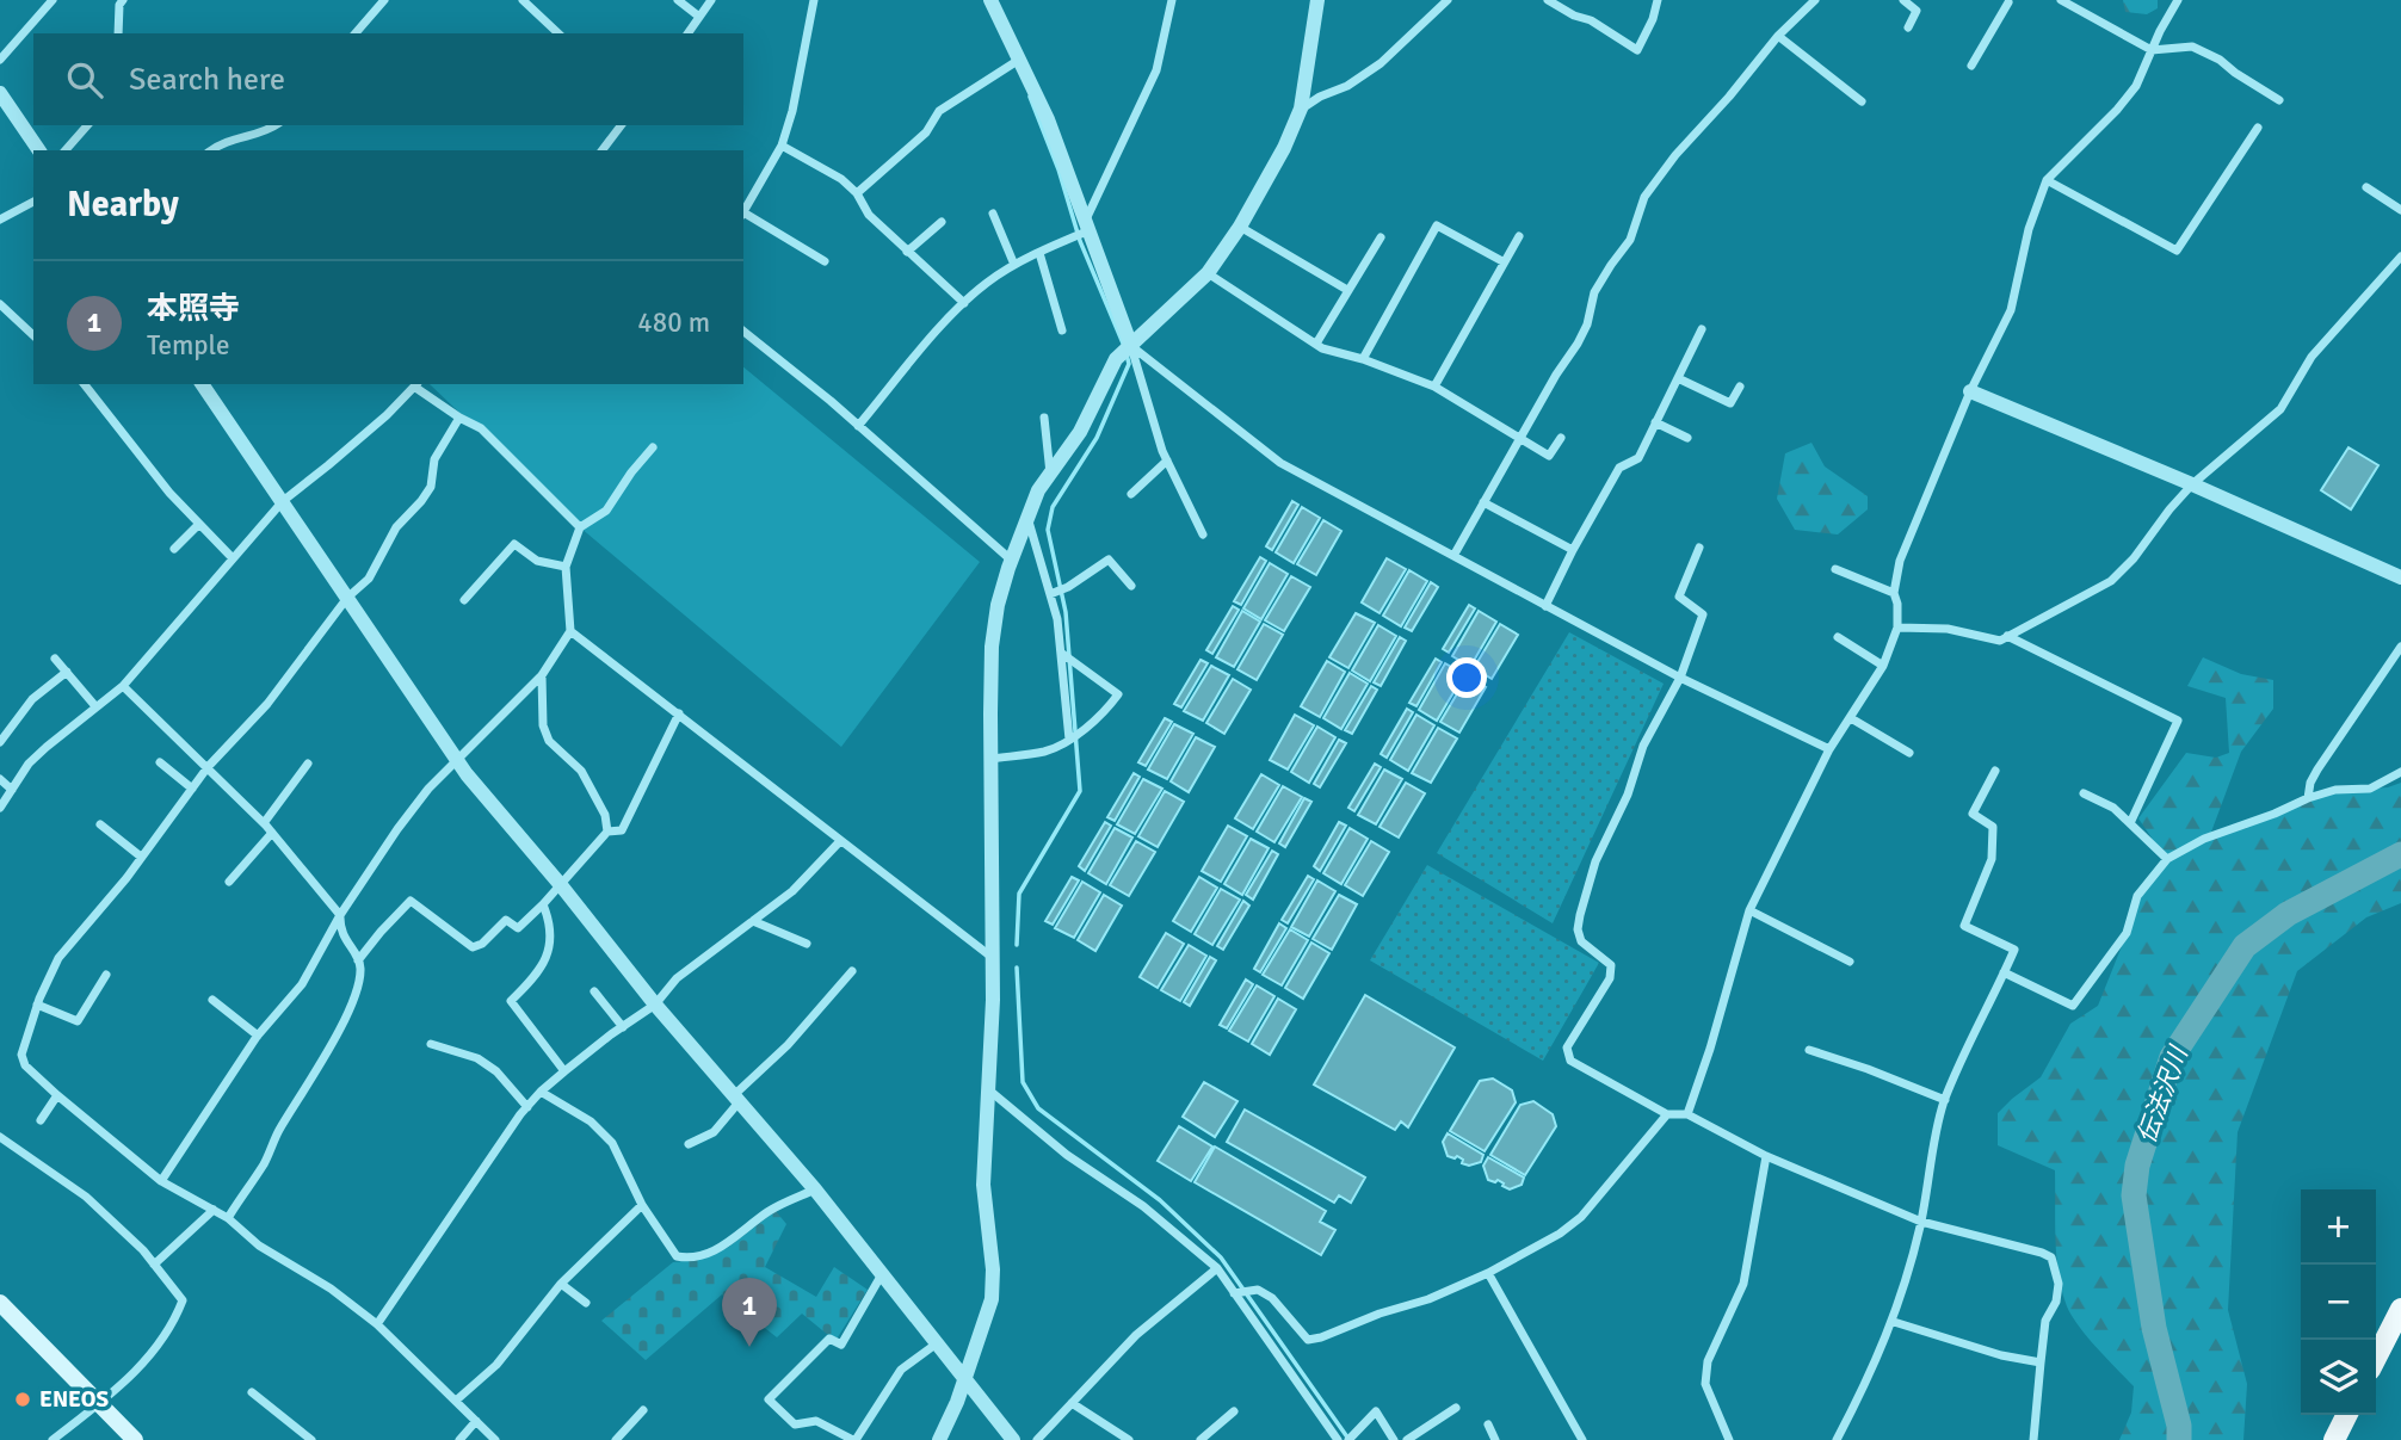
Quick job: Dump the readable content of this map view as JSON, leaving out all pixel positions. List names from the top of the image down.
{
  "water": ["伝法沢川"],
  "places": ["ENEOS"],
  "page": {
    "search": "Search here",
    "heading": "Nearby",
    "list": [
      {
        "mark": "1",
        "name": "本照寺",
        "note": "Temple",
        "value": "480 m"
      }
    ],
    "map_buttons": ["+", "−"],
    "pins": "1"
  }
}
